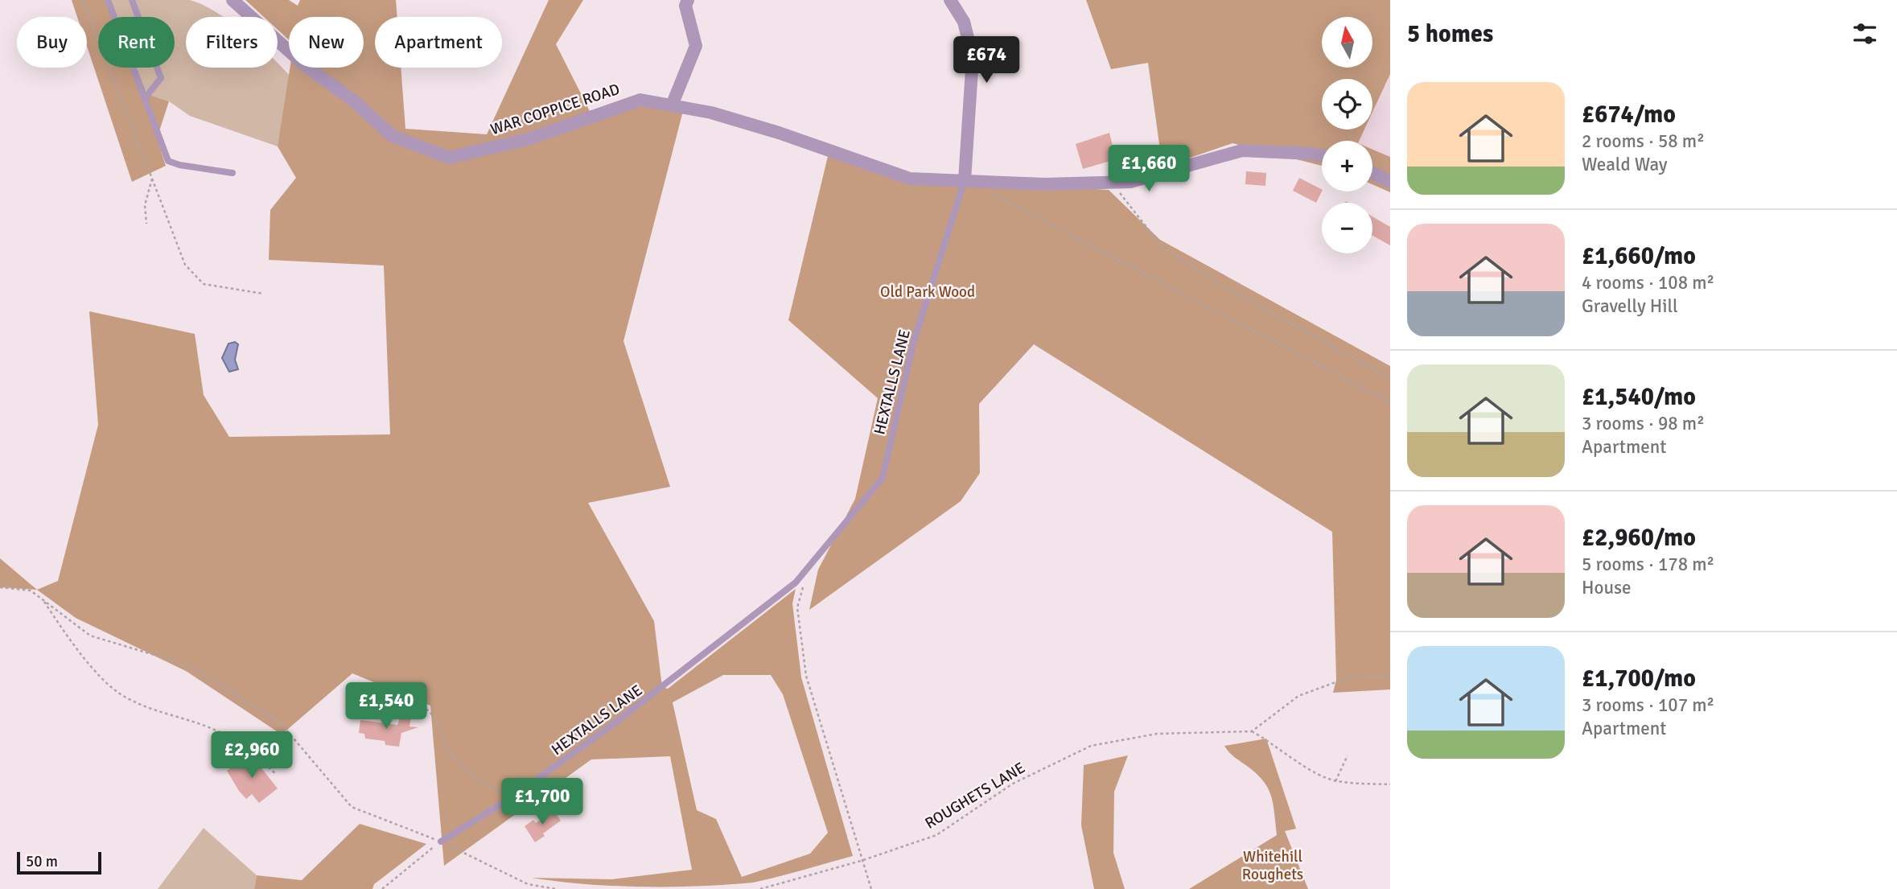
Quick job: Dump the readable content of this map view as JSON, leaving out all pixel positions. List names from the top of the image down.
{
  "streets": {
    "street": ["WAR COPPICE ROAD"],
    "lane": ["HEXTALLS LANE"],
    "path": ["ROUGHETS LANE"]
  },
  "crossings": [
    ["WAR COPPICE ROAD", "HEXTALLS LANE"]
  ],
  "parks": ["Old Park Wood", "Whitehill Roughets"],
  "scale_bar": "50 m",
  "north": "top",
  "page": {
    "heading": "5 homes",
    "map_buttons": ["+", "−"],
    "chip": [
      "Buy",
      "Rent",
      "Filters",
      "New",
      "Apartment"
    ],
    "price": [
      "£674",
      "£1,660",
      "£1,540",
      "£2,960",
      "£1,700"
    ],
    "list": [
      {
        "name": "£674/mo",
        "note": "2 rooms · 58 m² · Weald Way"
      },
      {
        "name": "£1,660/mo",
        "note": "4 rooms · 108 m² · Gravelly Hill"
      },
      {
        "name": "£1,540/mo",
        "note": "3 rooms · 98 m² · Apartment"
      },
      {
        "name": "£2,960/mo",
        "note": "5 rooms · 178 m² · House"
      },
      {
        "name": "£1,700/mo",
        "note": "3 rooms · 107 m² · Apartment"
      }
    ],
    "scale": "50 m"
  }
}
